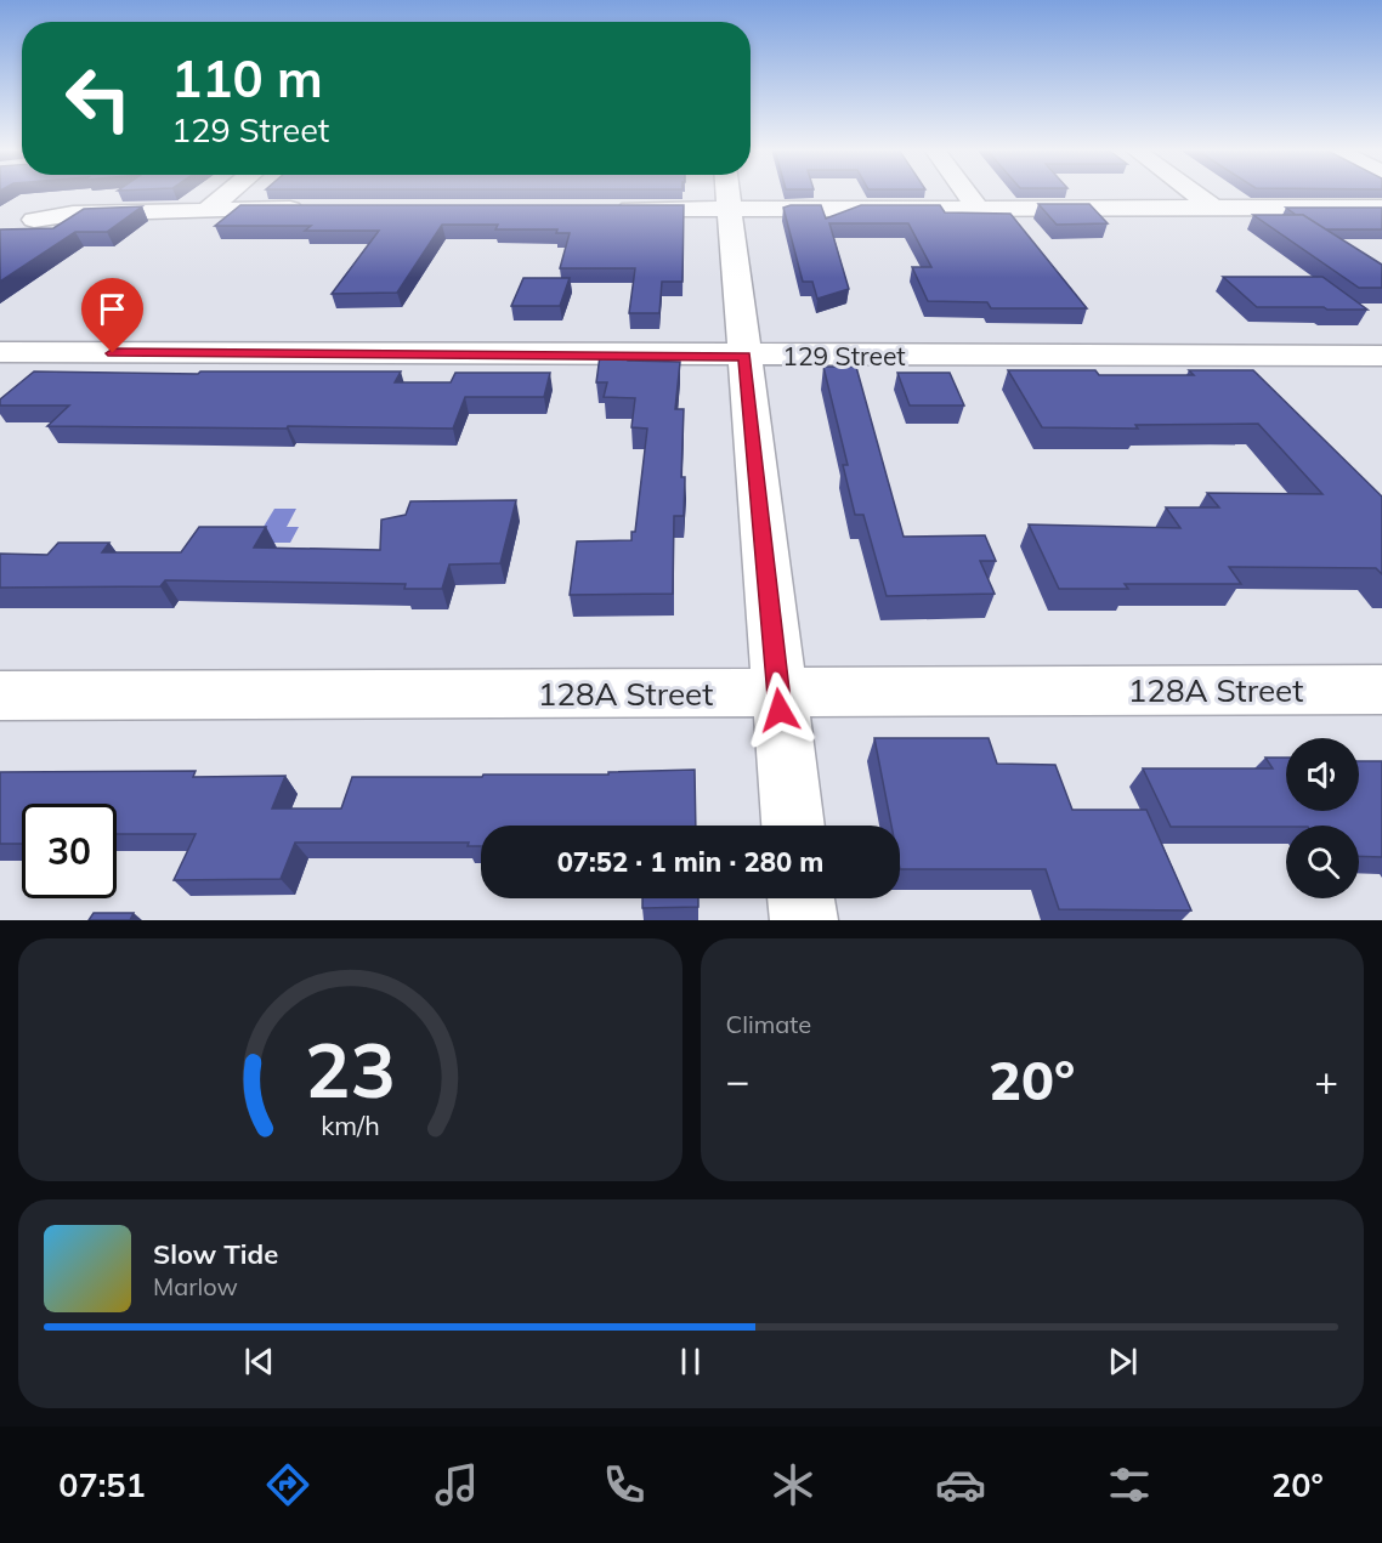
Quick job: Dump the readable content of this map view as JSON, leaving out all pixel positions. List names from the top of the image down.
{
  "streets": {
    "street": ["129 Street", "128A Street"]
  },
  "page": {
    "turn": ["110 m", "129 Street"],
    "limit": "30",
    "trip": "07:52 · 1 min · 280 m",
    "tile": "Climate",
    "heat": ["−", "20°", "+"],
    "song": ["Slow Tide", "Marlow"],
    "tabs": ["07:51", "20°"],
    "gauge": ["23", "km/h"]
  }
}
